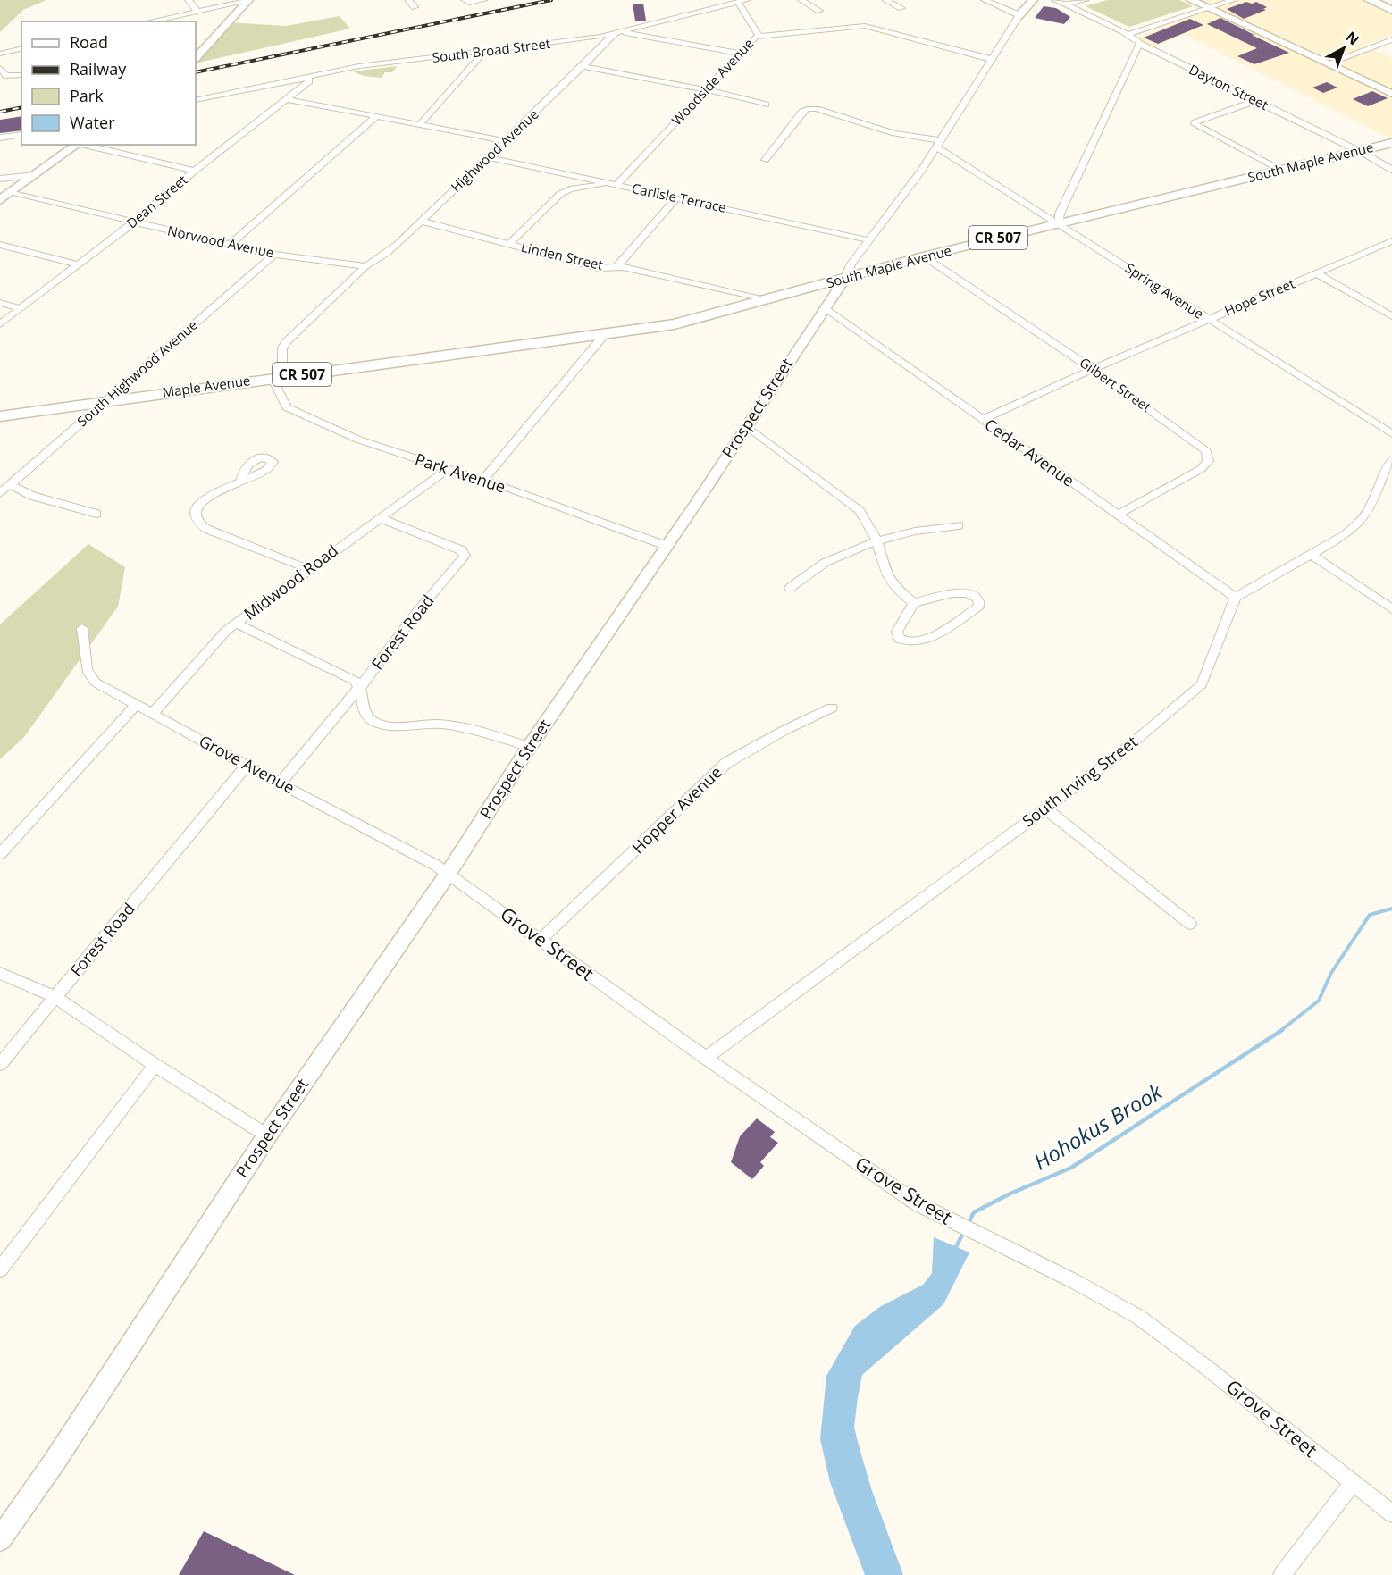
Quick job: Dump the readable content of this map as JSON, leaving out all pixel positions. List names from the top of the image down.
{
  "streets": {
    "main road": [
      "South Maple Avenue",
      "CR 507",
      "Maple Avenue",
      "Prospect Street"
    ],
    "street": [
      "South Broad Street",
      "Woodside Avenue",
      "Dayton Street",
      "Highwood Avenue",
      "Carlisle Terrace",
      "Dean Street",
      "Norwood Avenue",
      "Linden Street",
      "Spring Avenue",
      "Hope Street",
      "South Highwood Avenue",
      "Gilbert Street",
      "Cedar Avenue",
      "Park Avenue",
      "Midwood Road",
      "Forest Road",
      "Grove Avenue",
      "South Irving Street",
      "Hopper Avenue",
      "Grove Street"
    ]
  },
  "crossings": [
    ["South Broad Street", "Highwood Avenue"],
    ["South Broad Street", "Dean Street"],
    ["Woodside Avenue", "Carlisle Terrace"],
    ["Woodside Avenue", "Prospect Street"],
    ["Dayton Street", "South Maple Avenue"],
    ["Highwood Avenue", "Carlisle Terrace"],
    ["Highwood Avenue", "Norwood Avenue"],
    ["Highwood Avenue", "Linden Street"],
    ["Highwood Avenue", "Maple Avenue"],
    ["Highwood Avenue", "Park Avenue"],
    ["South Maple Avenue", "Linden Street"],
    ["South Maple Avenue", "Spring Avenue"],
    ["South Maple Avenue", "Gilbert Street"],
    ["South Maple Avenue", "Maple Avenue"],
    ["South Maple Avenue", "Prospect Street"],
    ["Carlisle Terrace", "Prospect Street"],
    ["Dean Street", "Norwood Avenue"],
    ["Norwood Avenue", "South Highwood Avenue"],
    ["Spring Avenue", "Hope Street"],
    ["Spring Avenue", "Prospect Street"],
    ["Hope Street", "Gilbert Street"],
    ["Hope Street", "Cedar Avenue"],
    ["South Highwood Avenue", "Maple Avenue"],
    ["Gilbert Street", "Cedar Avenue"],
    ["Maple Avenue", "Park Avenue"],
    ["Prospect Street", "Cedar Avenue"],
    ["Prospect Street", "Park Avenue"],
    ["Prospect Street", "Grove Avenue"],
    ["Prospect Street", "Grove Street"],
    ["Cedar Avenue", "South Irving Street"],
    ["Park Avenue", "Midwood Road"],
    ["Midwood Road", "Forest Road"],
    ["Midwood Road", "Grove Avenue"],
    ["Forest Road", "Grove Avenue"],
    ["Grove Avenue", "Grove Street"],
    ["South Irving Street", "Grove Street"],
    ["Hopper Avenue", "Grove Street"]
  ],
  "water": ["Hohokus Brook"],
  "legend": [
    "Road",
    "Railway",
    "Park",
    "Water"
  ],
  "north": "top right"
}
